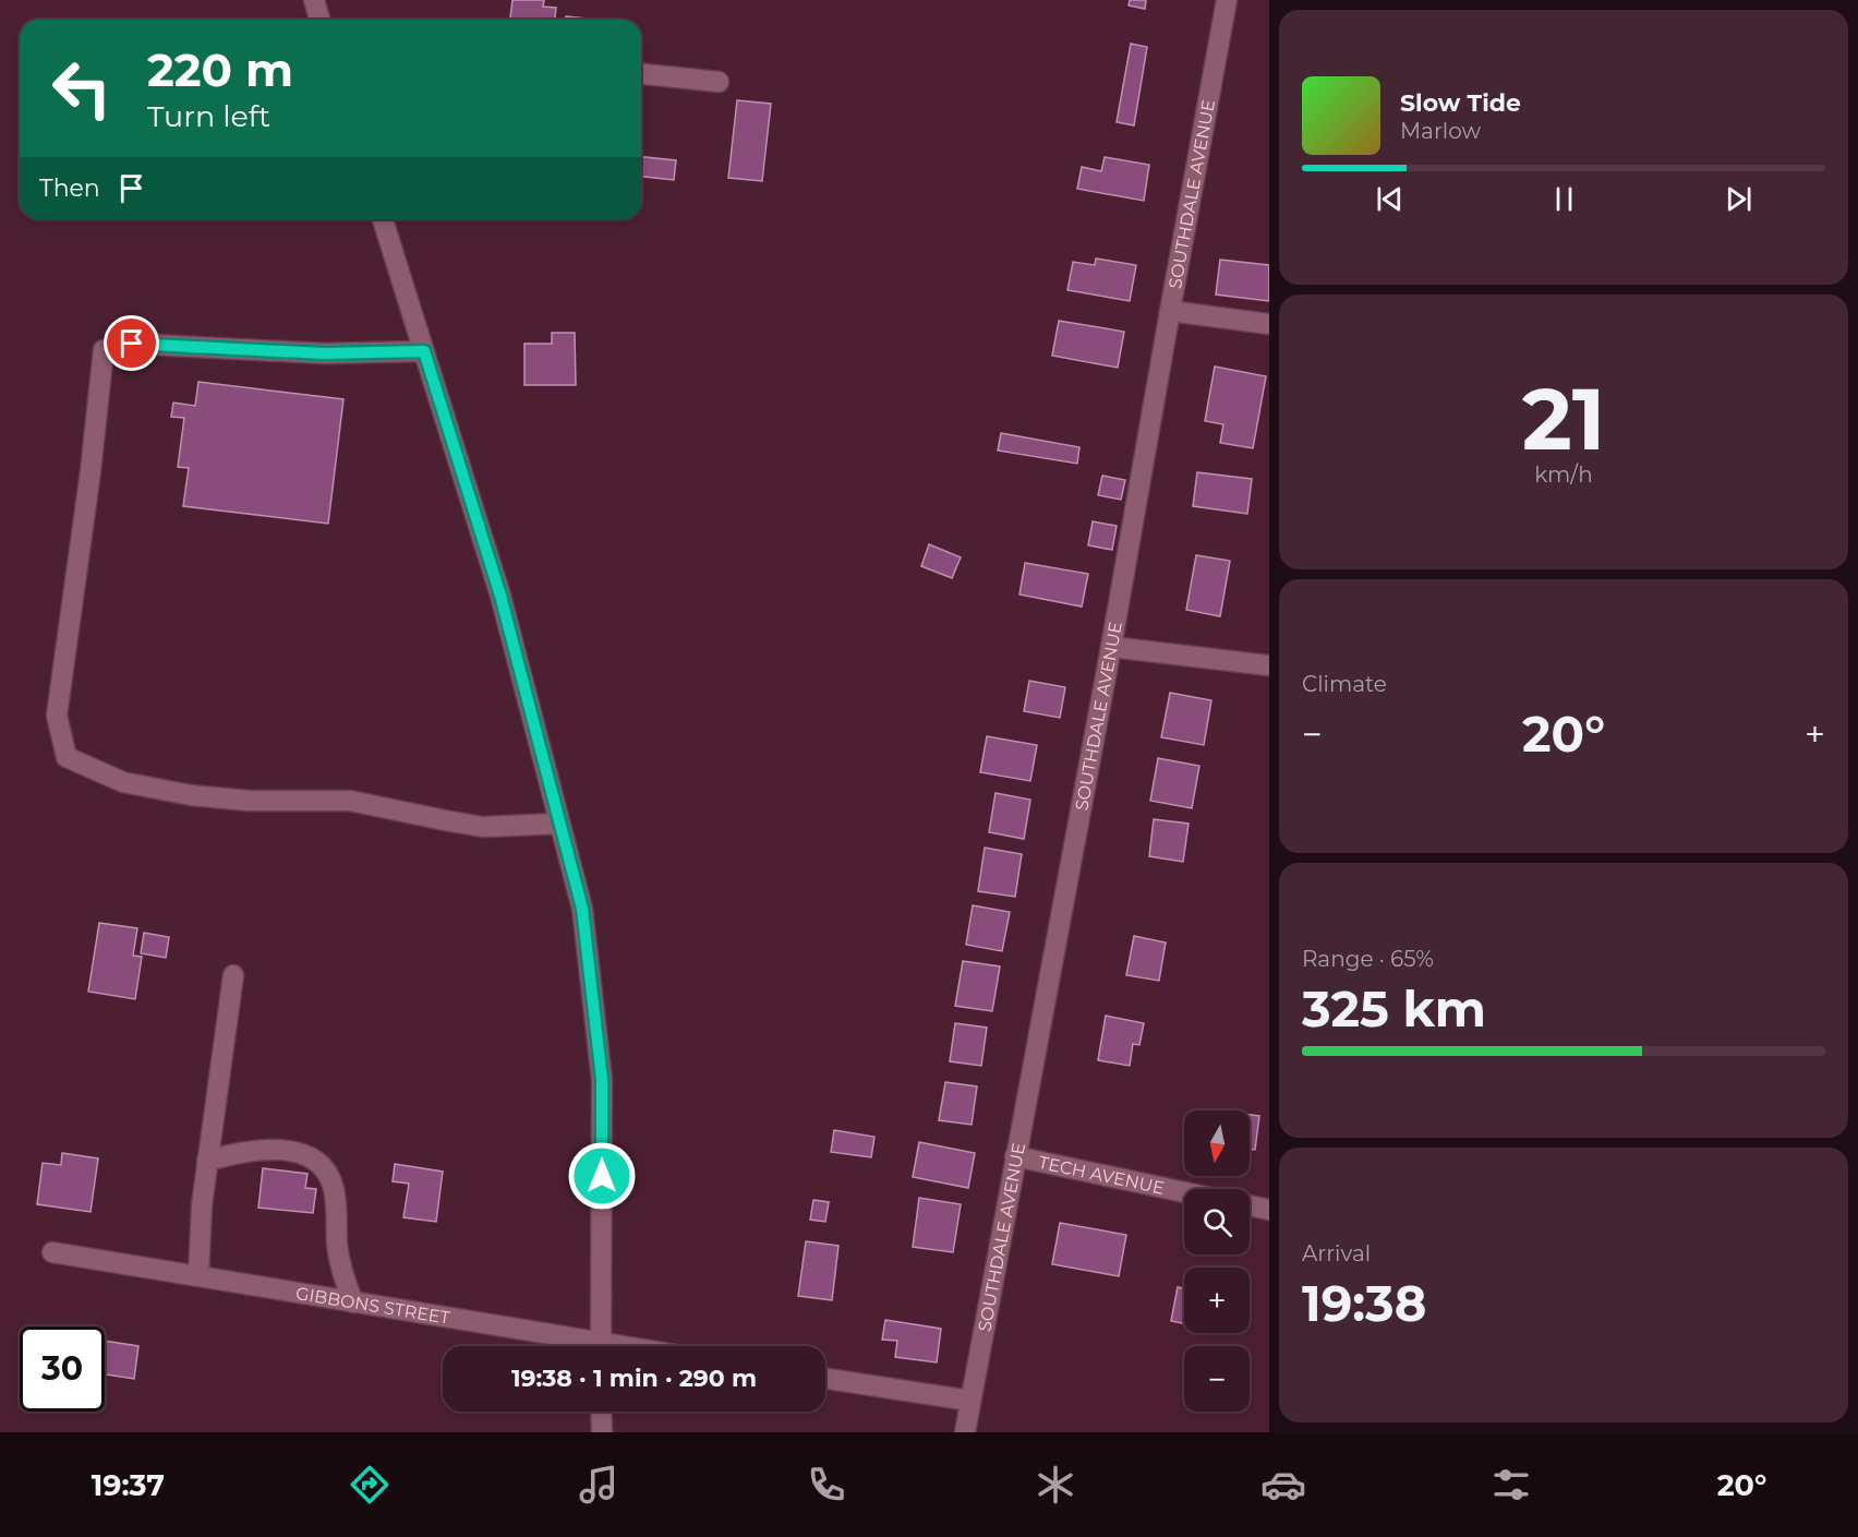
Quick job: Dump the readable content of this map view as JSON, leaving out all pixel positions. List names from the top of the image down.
{
  "streets": {
    "street": ["SOUTHDALE AVENUE", "TECH AVENUE", "GIBBONS STREET"]
  },
  "crossings": [
    ["SOUTHDALE AVENUE", "TECH AVENUE"]
  ],
  "north": "bottom",
  "page": {
    "turn": ["220 m", "Turn left"],
    "song": ["Slow Tide", "Marlow"],
    "then": "Then",
    "tile": [
      ["21", "km/h"],
      "Climate",
      ["Range · 65%", "325 km"],
      ["Arrival", "19:38"]
    ],
    "heat": ["−", "20°", "+"],
    "map_buttons": ["+", "−"],
    "limit": "30",
    "trip": "19:38 · 1 min · 290 m",
    "tabs": ["19:37", "20°"]
  }
}
